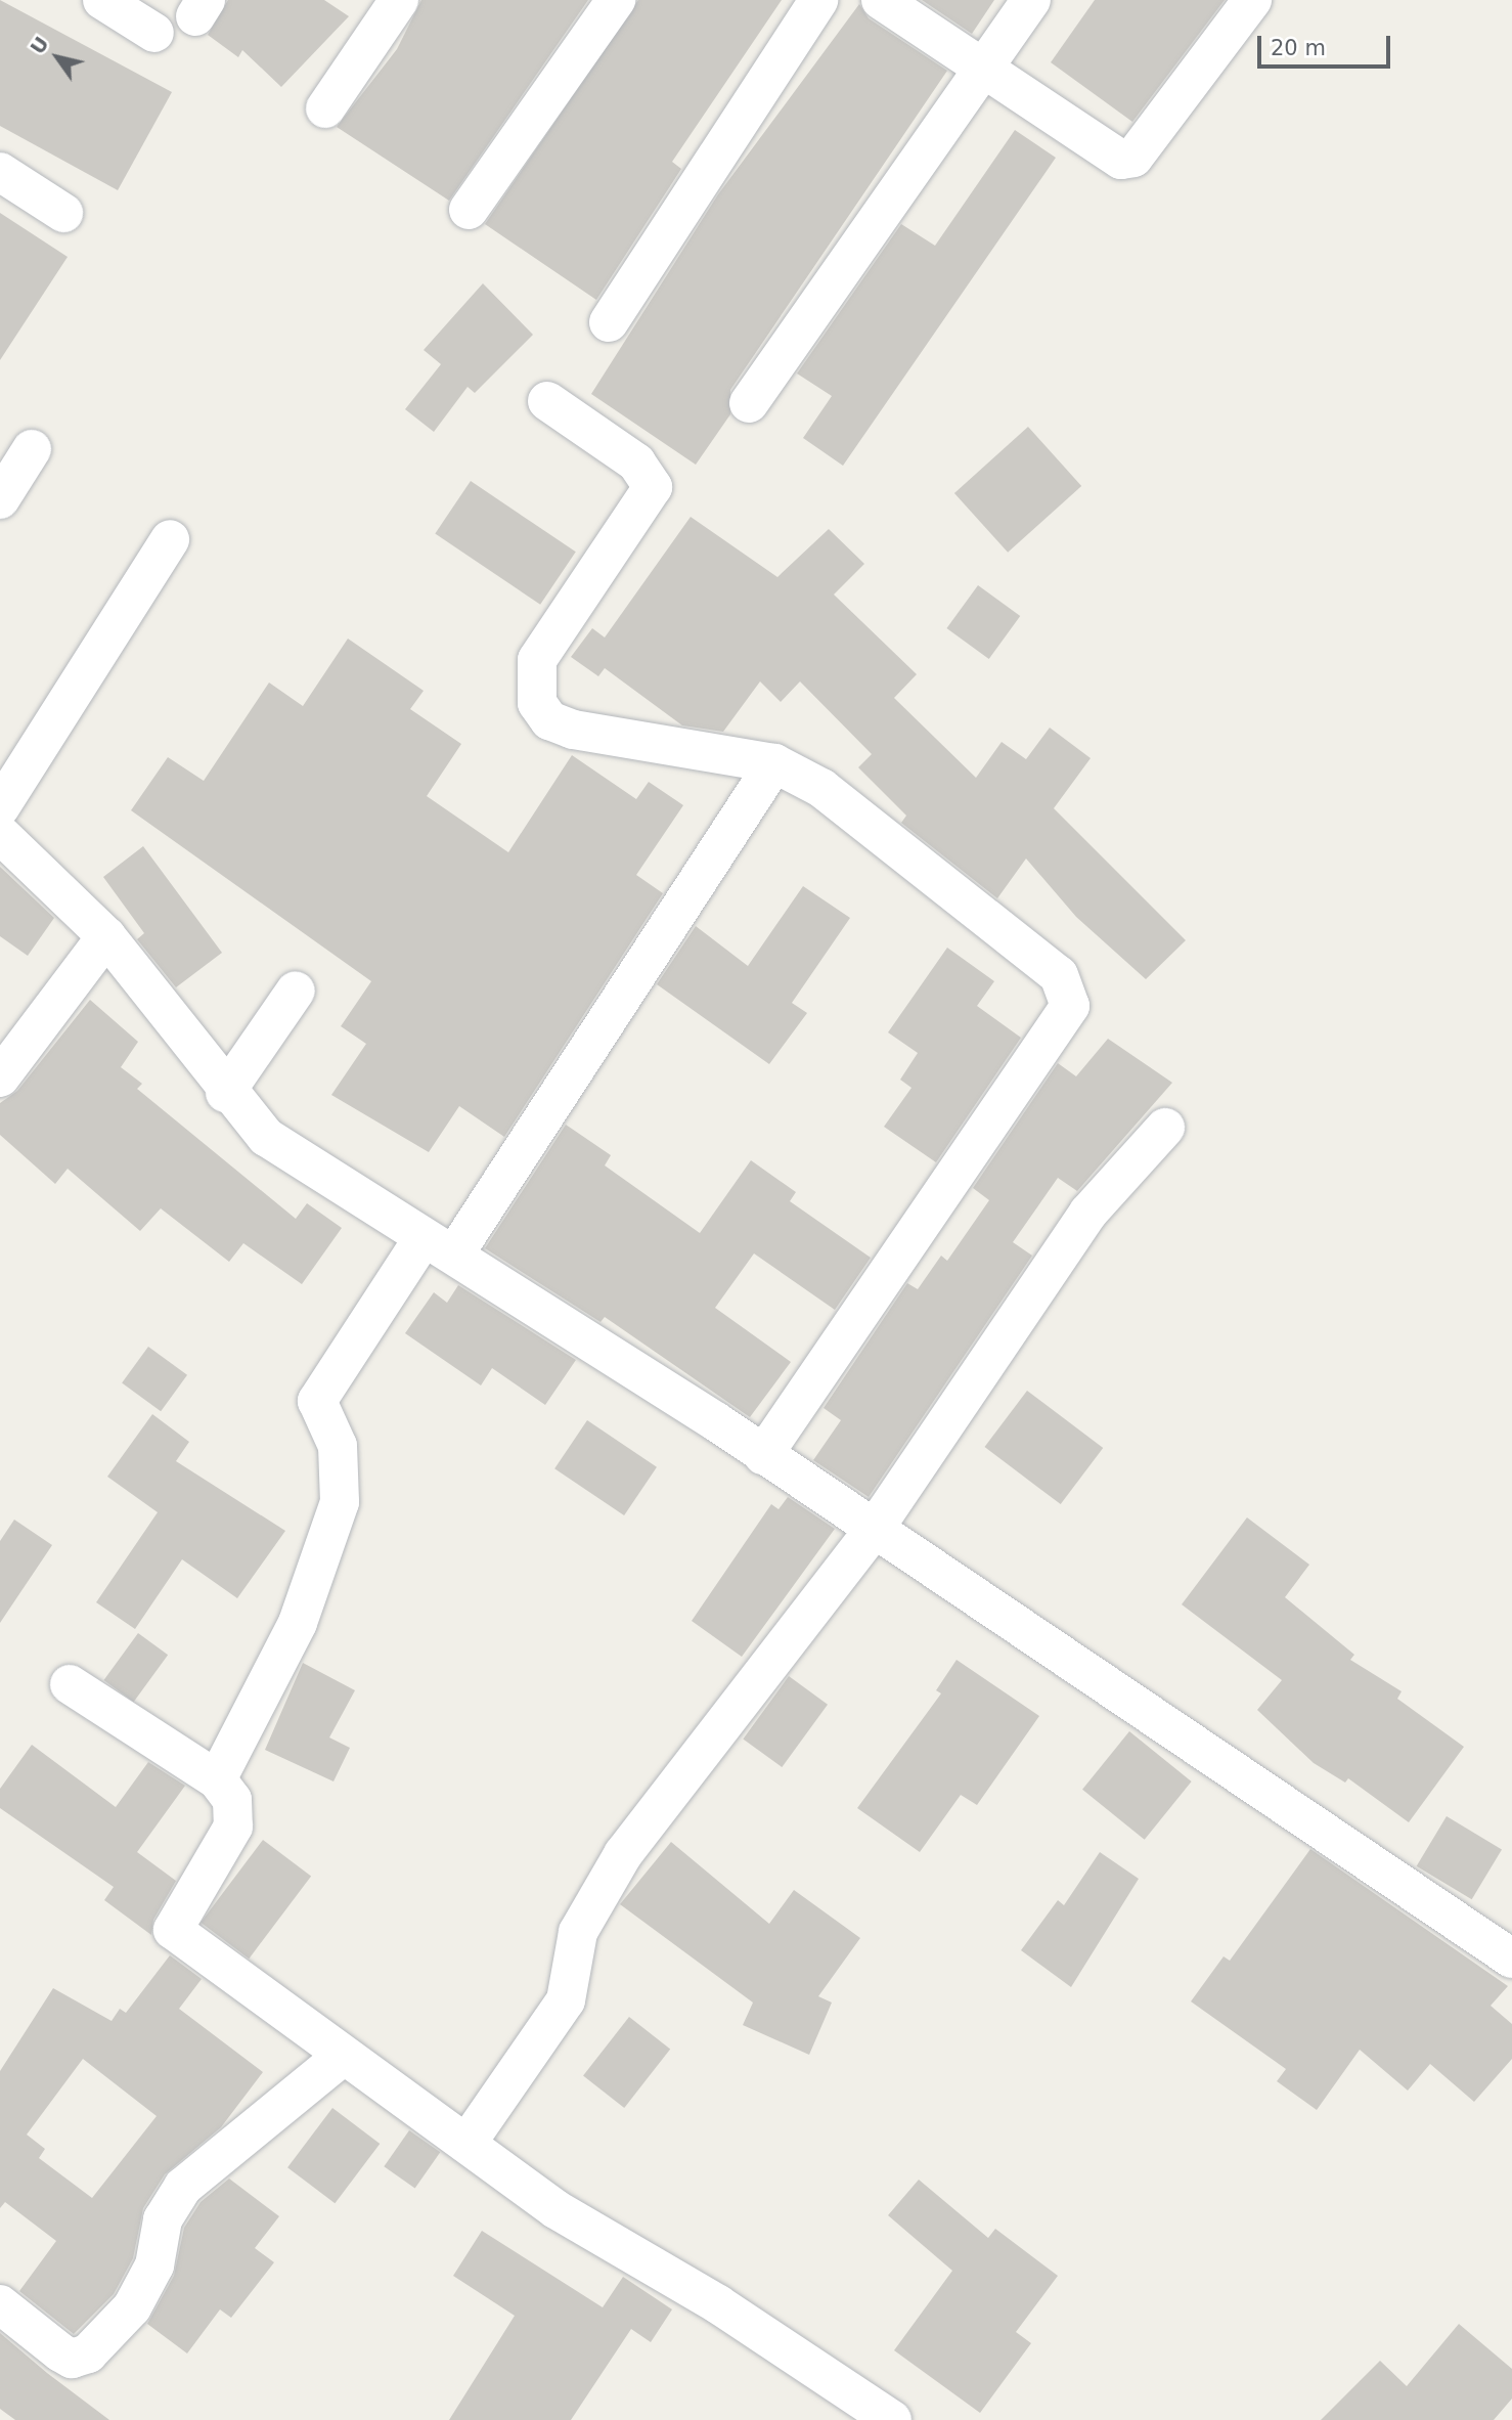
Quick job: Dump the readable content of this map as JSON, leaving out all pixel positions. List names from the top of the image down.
{
  "scale_bar": "20 m",
  "north": "top left"
}
